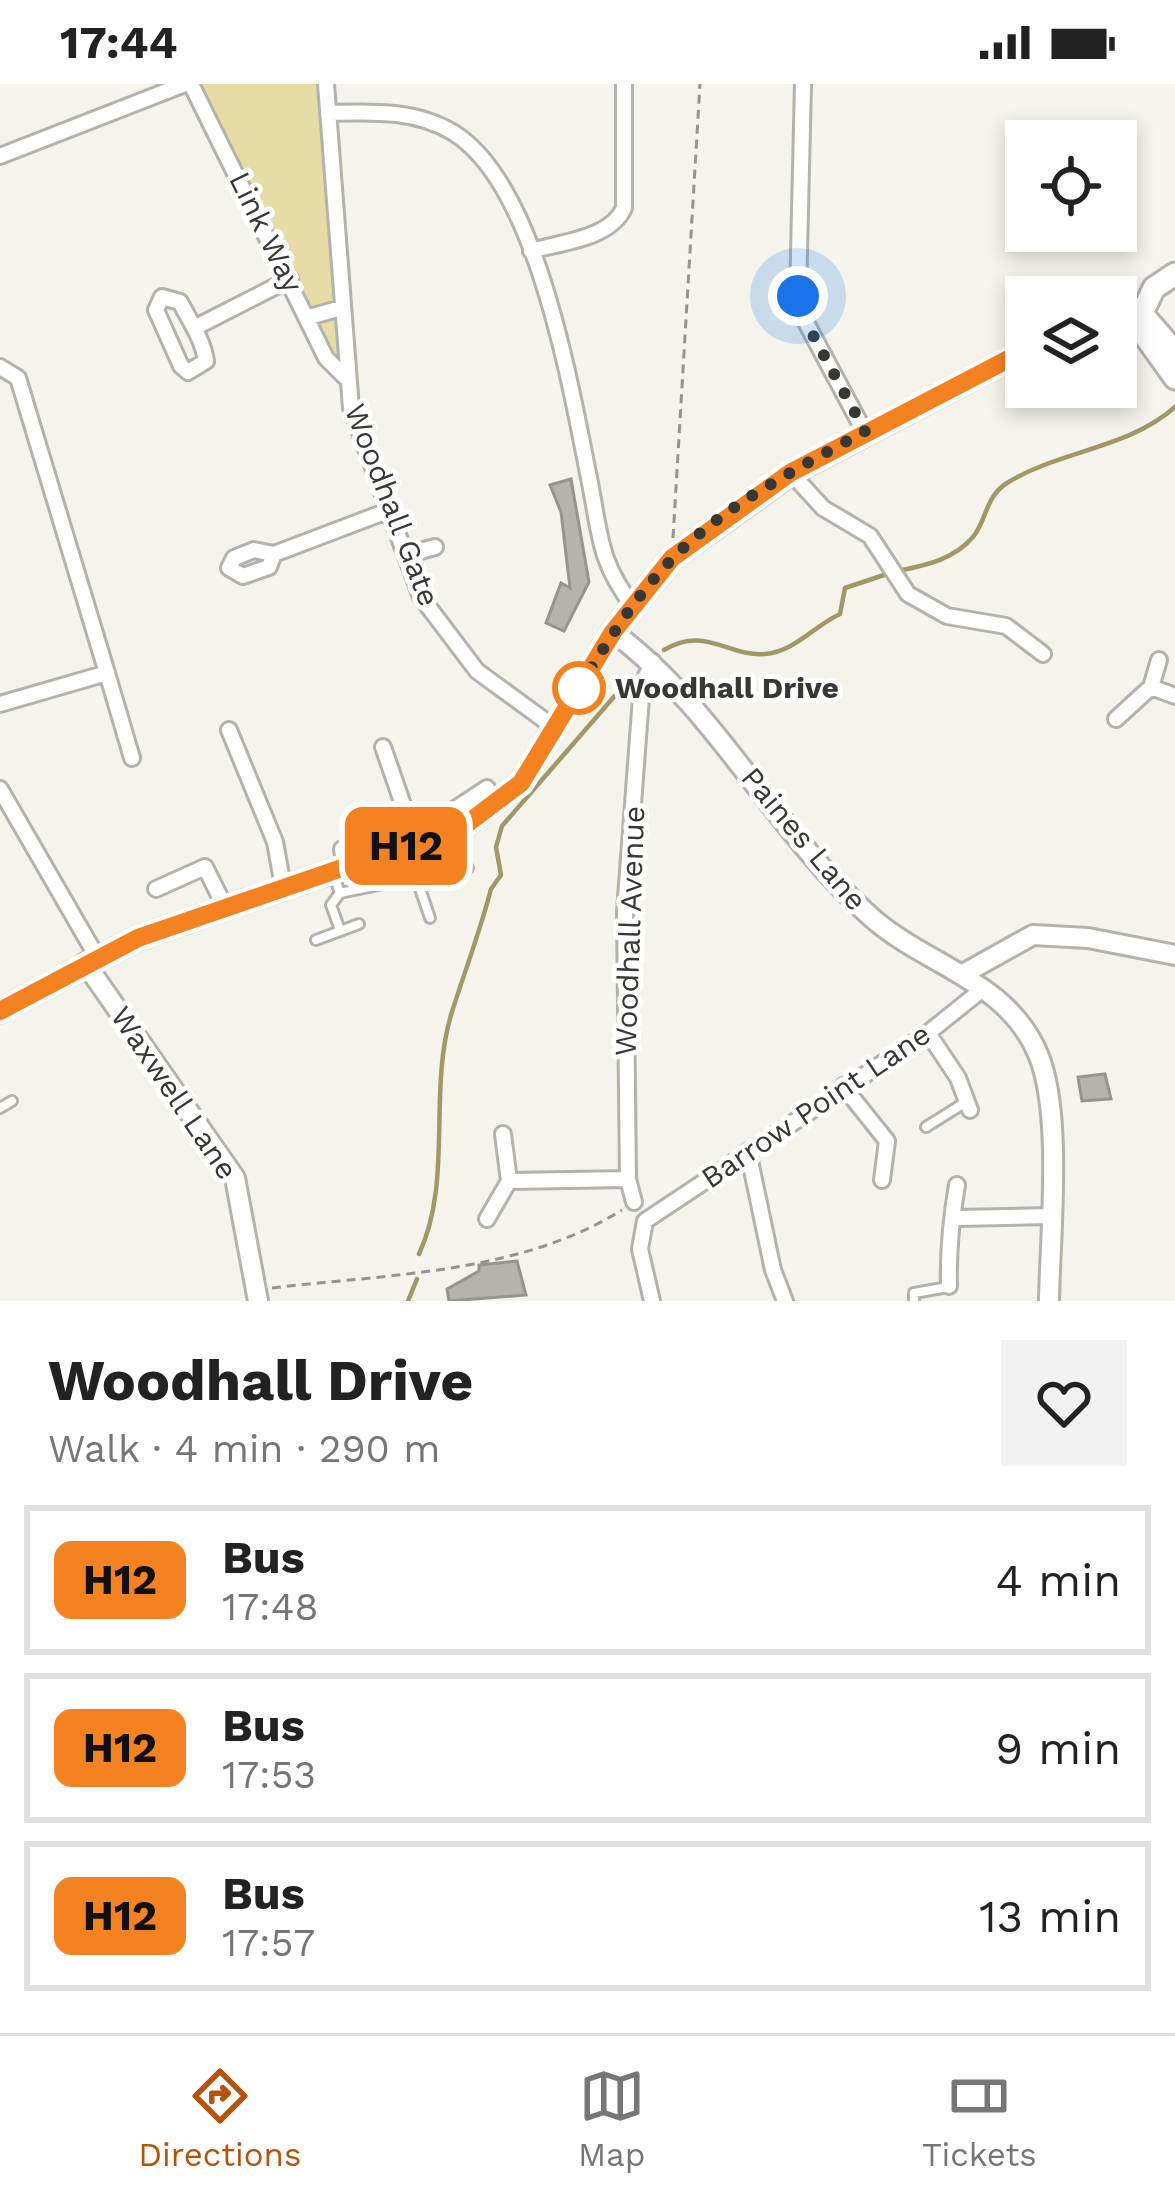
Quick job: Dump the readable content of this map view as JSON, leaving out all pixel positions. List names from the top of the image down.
{
  "streets": {
    "street": [
      "Link Way",
      "Woodhall Gate",
      "Paines Lane",
      "Woodhall Avenue",
      "Waxwell Lane",
      "Barrow Point Lane"
    ]
  },
  "crossings": [
    ["Link Way", "Woodhall Gate"],
    ["Paines Lane", "Woodhall Avenue"],
    ["Paines Lane", "Barrow Point Lane"]
  ],
  "places": ["Woodhall Drive"],
  "lines": ["bus line H12"],
  "page": {
    "status": "17:44",
    "on_map": "H12",
    "heading": ["Woodhall Drive", "Walk · 4 min · 290 m"],
    "list": [
      {
        "mark": "H12",
        "name": "Bus",
        "note": "17:48",
        "value": "4 min"
      },
      {
        "mark": "H12",
        "name": "Bus",
        "note": "17:53",
        "value": "9 min"
      },
      {
        "mark": "H12",
        "name": "Bus",
        "note": "17:57",
        "value": "13 min"
      }
    ],
    "tabs": ["Directions", "Map", "Tickets"]
  }
}
